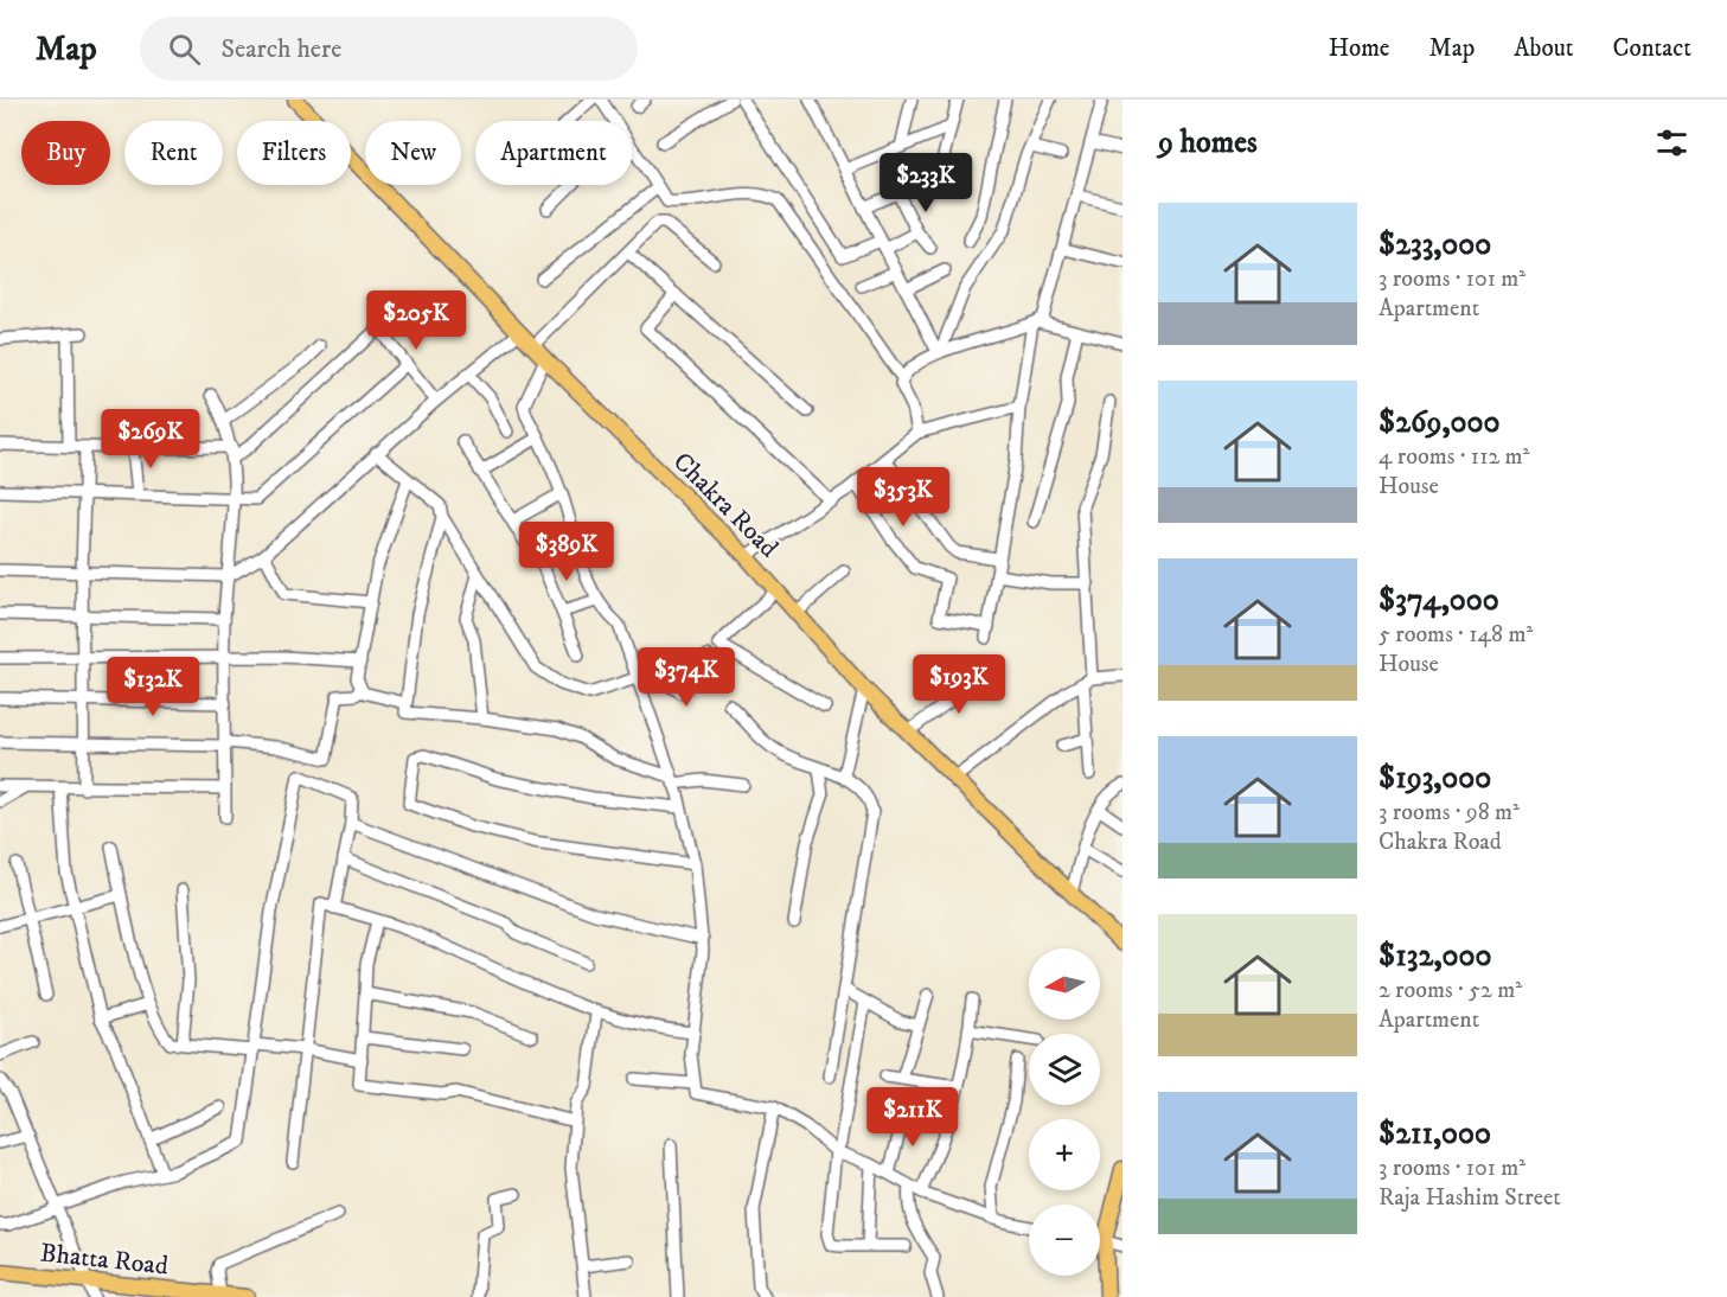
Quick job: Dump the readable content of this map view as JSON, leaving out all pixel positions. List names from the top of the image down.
{
  "streets": {
    "main road": ["Chakra Road", "Bhatta Road"]
  },
  "north": "left",
  "page": {
    "header": "Map",
    "search": "Search here",
    "nav": [
      "Home",
      "Map",
      "About",
      "Contact"
    ],
    "heading": "9 homes",
    "chip": [
      "Buy",
      "Rent",
      "Filters",
      "New",
      "Apartment"
    ],
    "price": [
      "$233K",
      "$205K",
      "$269K",
      "$353K",
      "$389K",
      "$374K",
      "$193K",
      "$132K",
      "$211K"
    ],
    "list": [
      {
        "name": "$233,000",
        "note": "3 rooms · 101 m² · Apartment"
      },
      {
        "name": "$269,000",
        "note": "4 rooms · 112 m² · House"
      },
      {
        "name": "$374,000",
        "note": "5 rooms · 148 m² · House"
      },
      {
        "name": "$193,000",
        "note": "3 rooms · 98 m² · Chakra Road"
      },
      {
        "name": "$132,000",
        "note": "2 rooms · 52 m² · Apartment"
      },
      {
        "name": "$211,000",
        "note": "3 rooms · 101 m² · Raja Hashim Street"
      }
    ],
    "map_buttons": ["+", "−"]
  }
}
